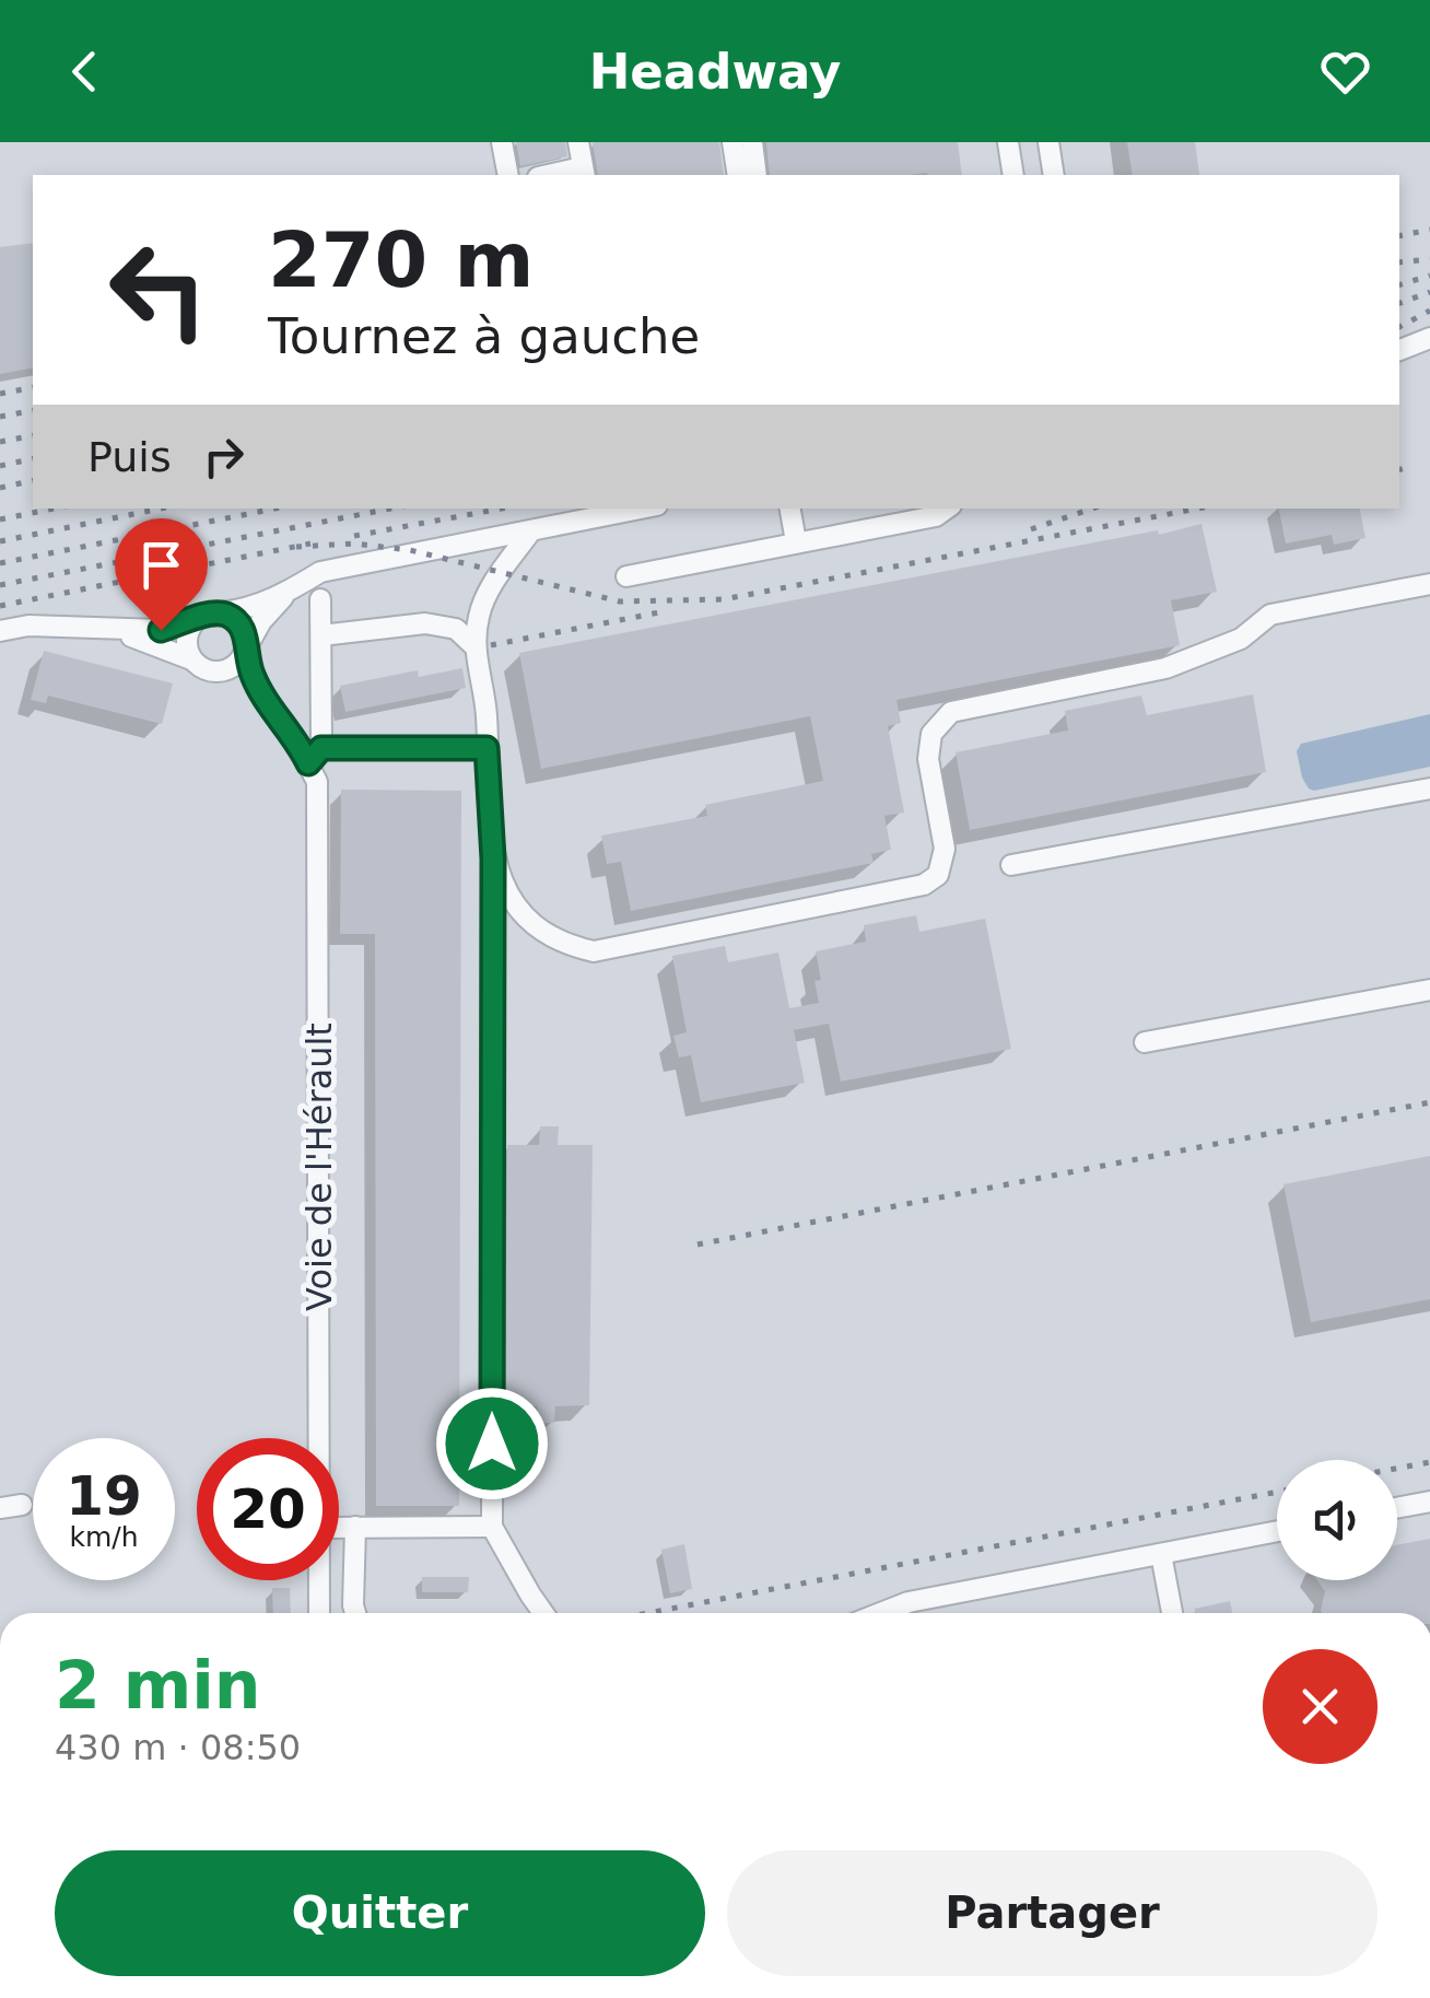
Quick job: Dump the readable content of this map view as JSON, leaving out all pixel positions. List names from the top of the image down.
{
  "streets": {
    "street": ["Voie de l'Hérault"]
  },
  "page": {
    "header": "Headway",
    "turn": ["270 m", "Tournez à gauche"],
    "then": "Puis",
    "speed": "19 km/h",
    "limit": "20",
    "heading": ["2 min", "430 m · 08:50"],
    "buttons": ["Quitter", "Partager"]
  }
}
